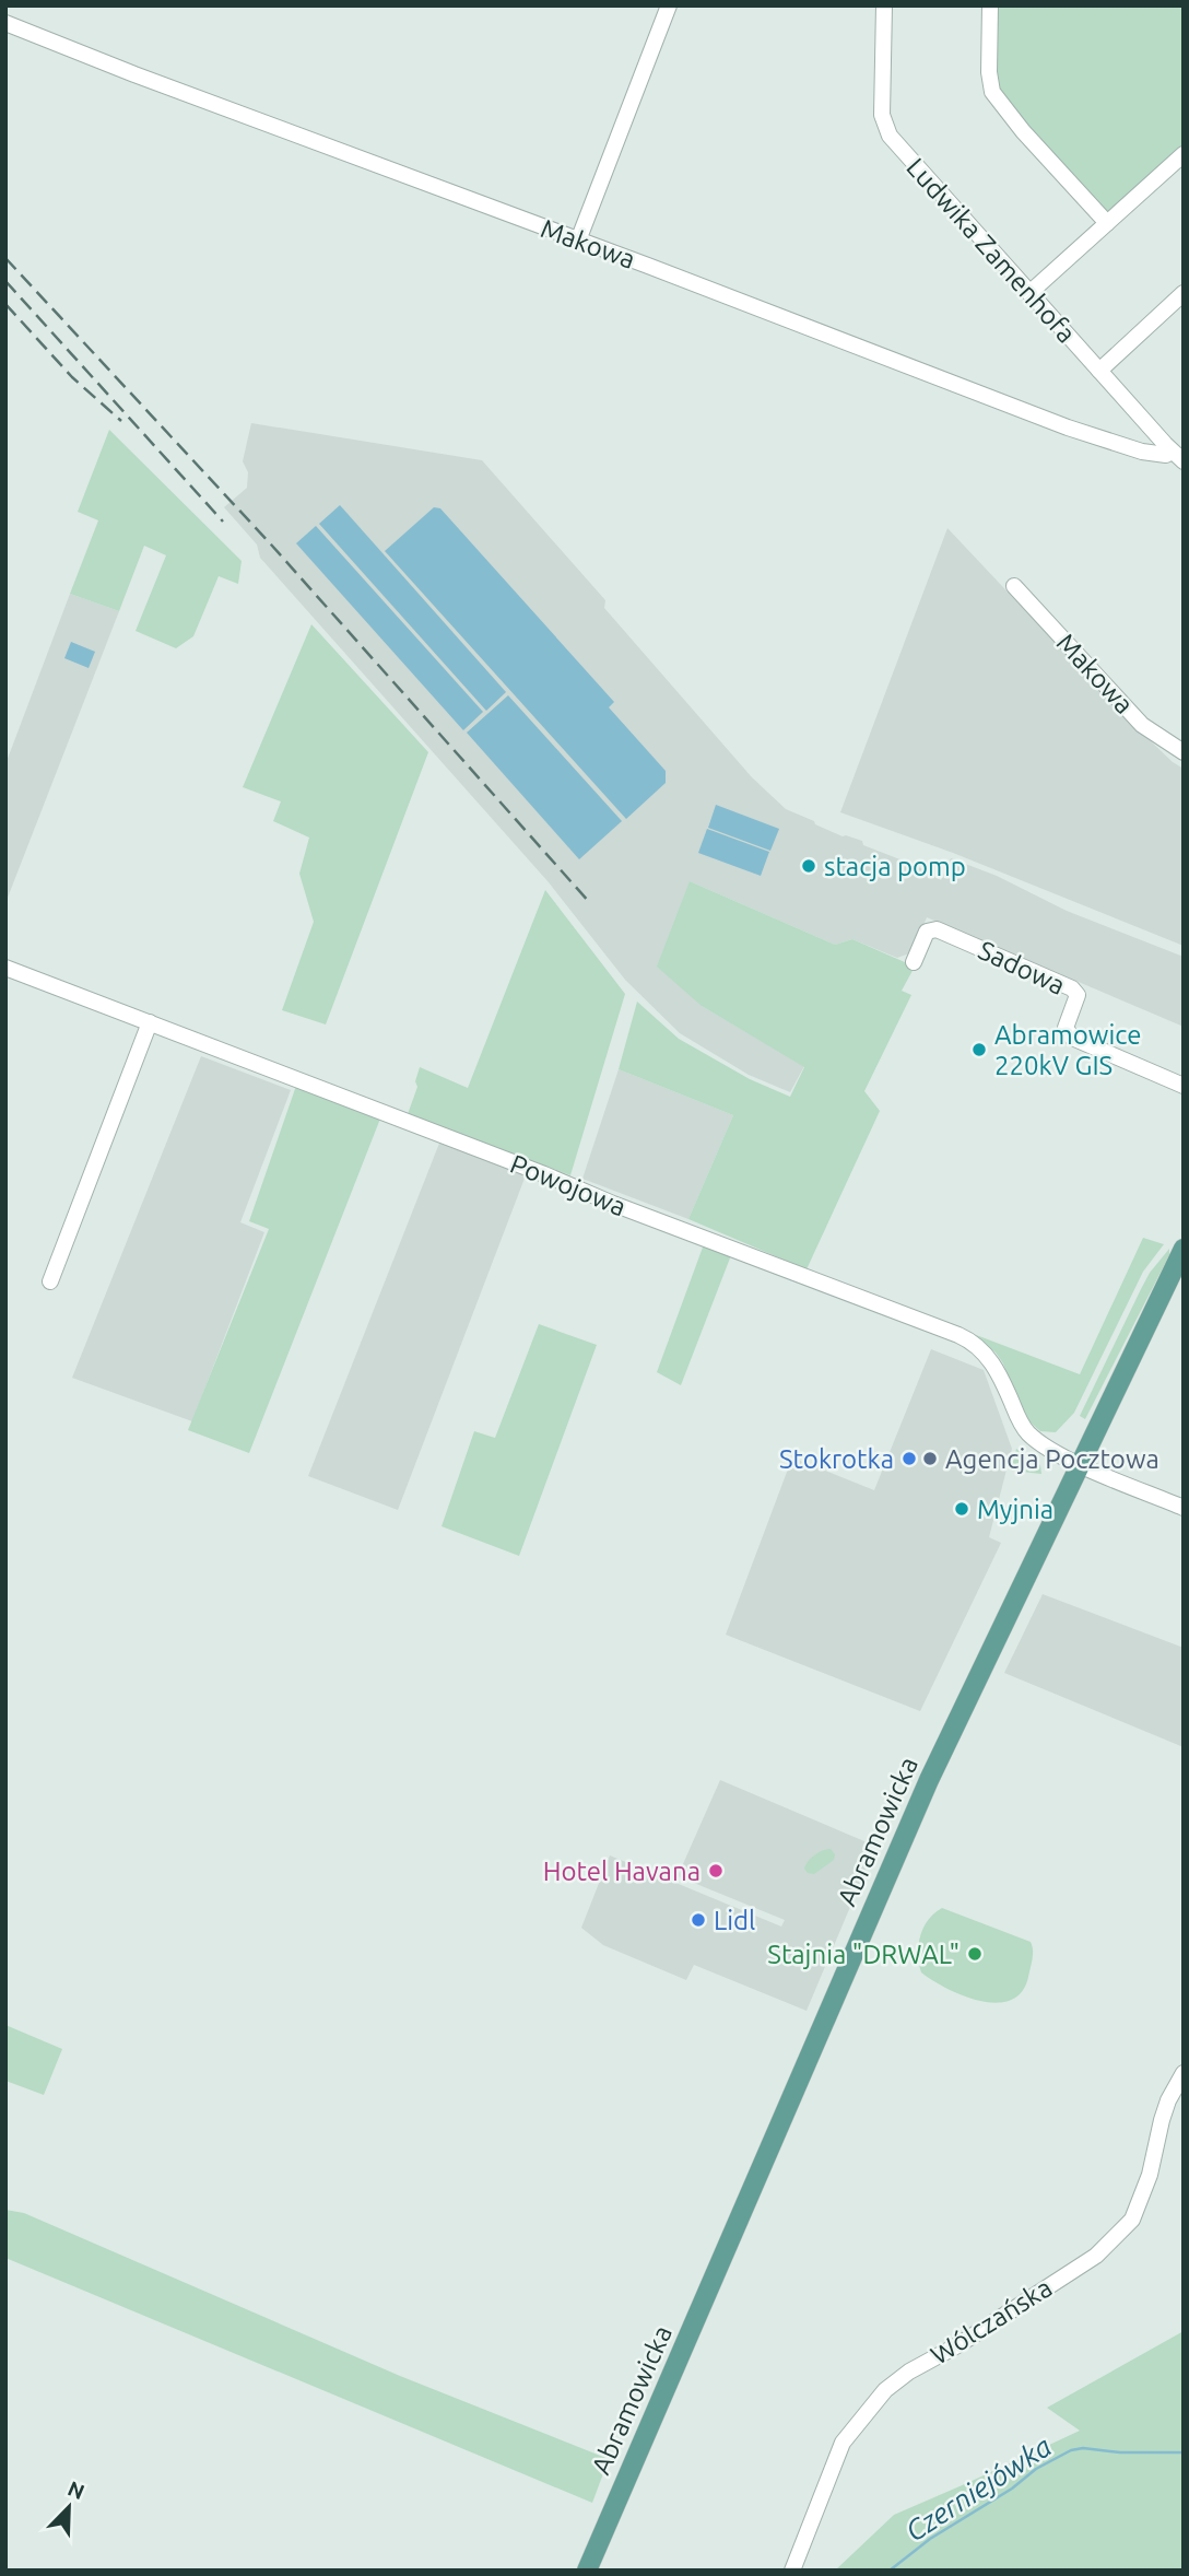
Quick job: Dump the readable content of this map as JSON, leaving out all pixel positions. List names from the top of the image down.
{
  "streets": {
    "main road": ["Abramowicka"],
    "street": [
      "Makowa",
      "Ludwika Zamenhofa",
      "Sadowa",
      "Powojowa",
      "Wólczańska"
    ]
  },
  "crossings": [
    ["Makowa", "Ludwika Zamenhofa"],
    ["Powojowa", "Abramowicka"]
  ],
  "water": ["Czerniejówka"],
  "places": [
    "stacja pomp",
    "Abramowice 220kV GIS",
    "Stokrotka",
    "Agencja Pocztowa",
    "Myjnia",
    "Hotel Havana",
    "Lidl",
    "Stajnia \"DRWAL\""
  ],
  "north": "top right"
}
